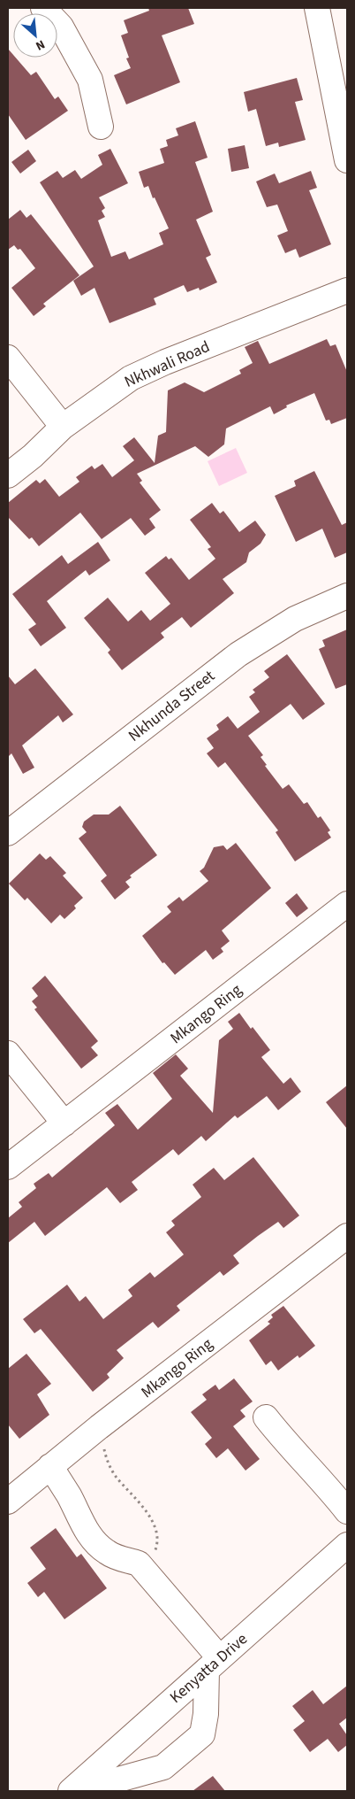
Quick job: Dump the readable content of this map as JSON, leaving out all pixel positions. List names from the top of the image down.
{
  "streets": {
    "street": [
      "Nkhwali Road",
      "Nkhunda Street",
      "Mkango Ring",
      "Kenyatta Drive"
    ]
  },
  "north": "bottom right"
}
